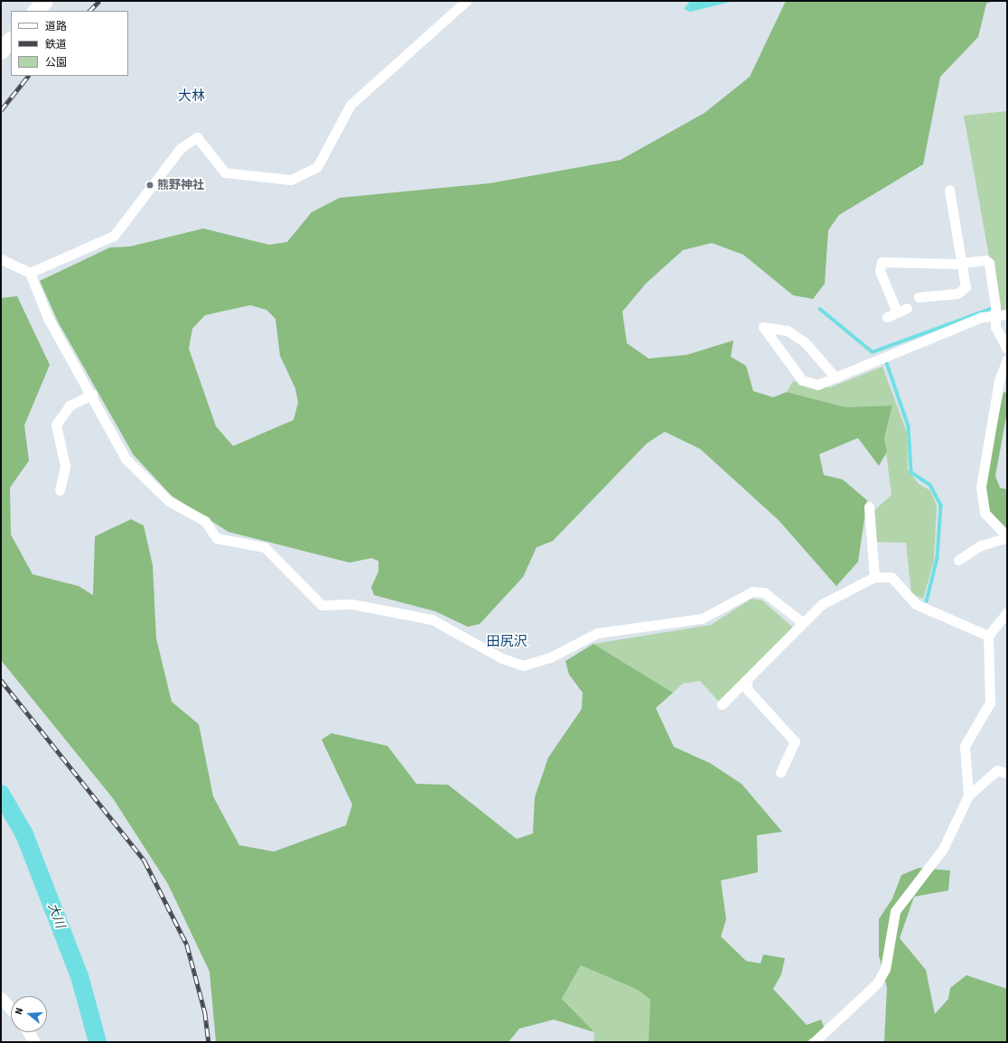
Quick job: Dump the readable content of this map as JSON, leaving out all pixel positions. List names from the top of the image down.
{
  "districts": ["大林", "田尻沢"],
  "water": ["大川"],
  "places": ["熊野神社"],
  "legend": ["道路", "鉄道", "公園"],
  "north": "left"
}
